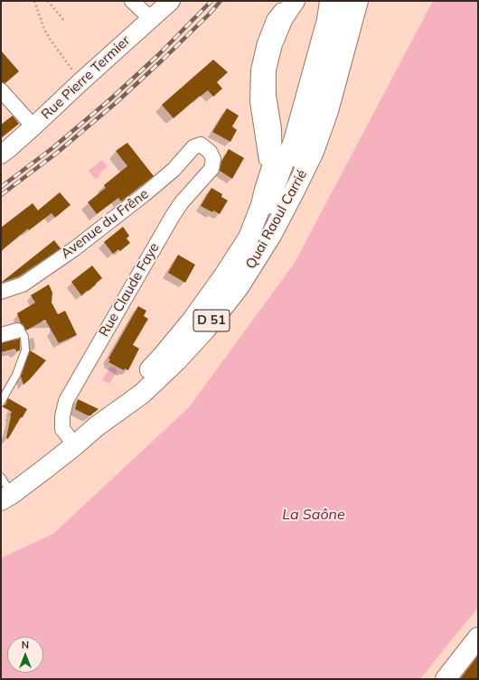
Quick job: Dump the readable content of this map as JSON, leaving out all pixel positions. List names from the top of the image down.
{
  "streets": {
    "main road": ["Quai Raoul Carrié", "D 51"],
    "street": ["Rue Pierre Termier", "Avenue du Frêne", "Rue Claude Faye"]
  },
  "crossings": [
    ["Quai Raoul Carrié", "Rue Claude Faye"],
    ["Avenue du Frêne", "Rue Claude Faye"]
  ],
  "water": ["La Saône"],
  "north": "top"
}
